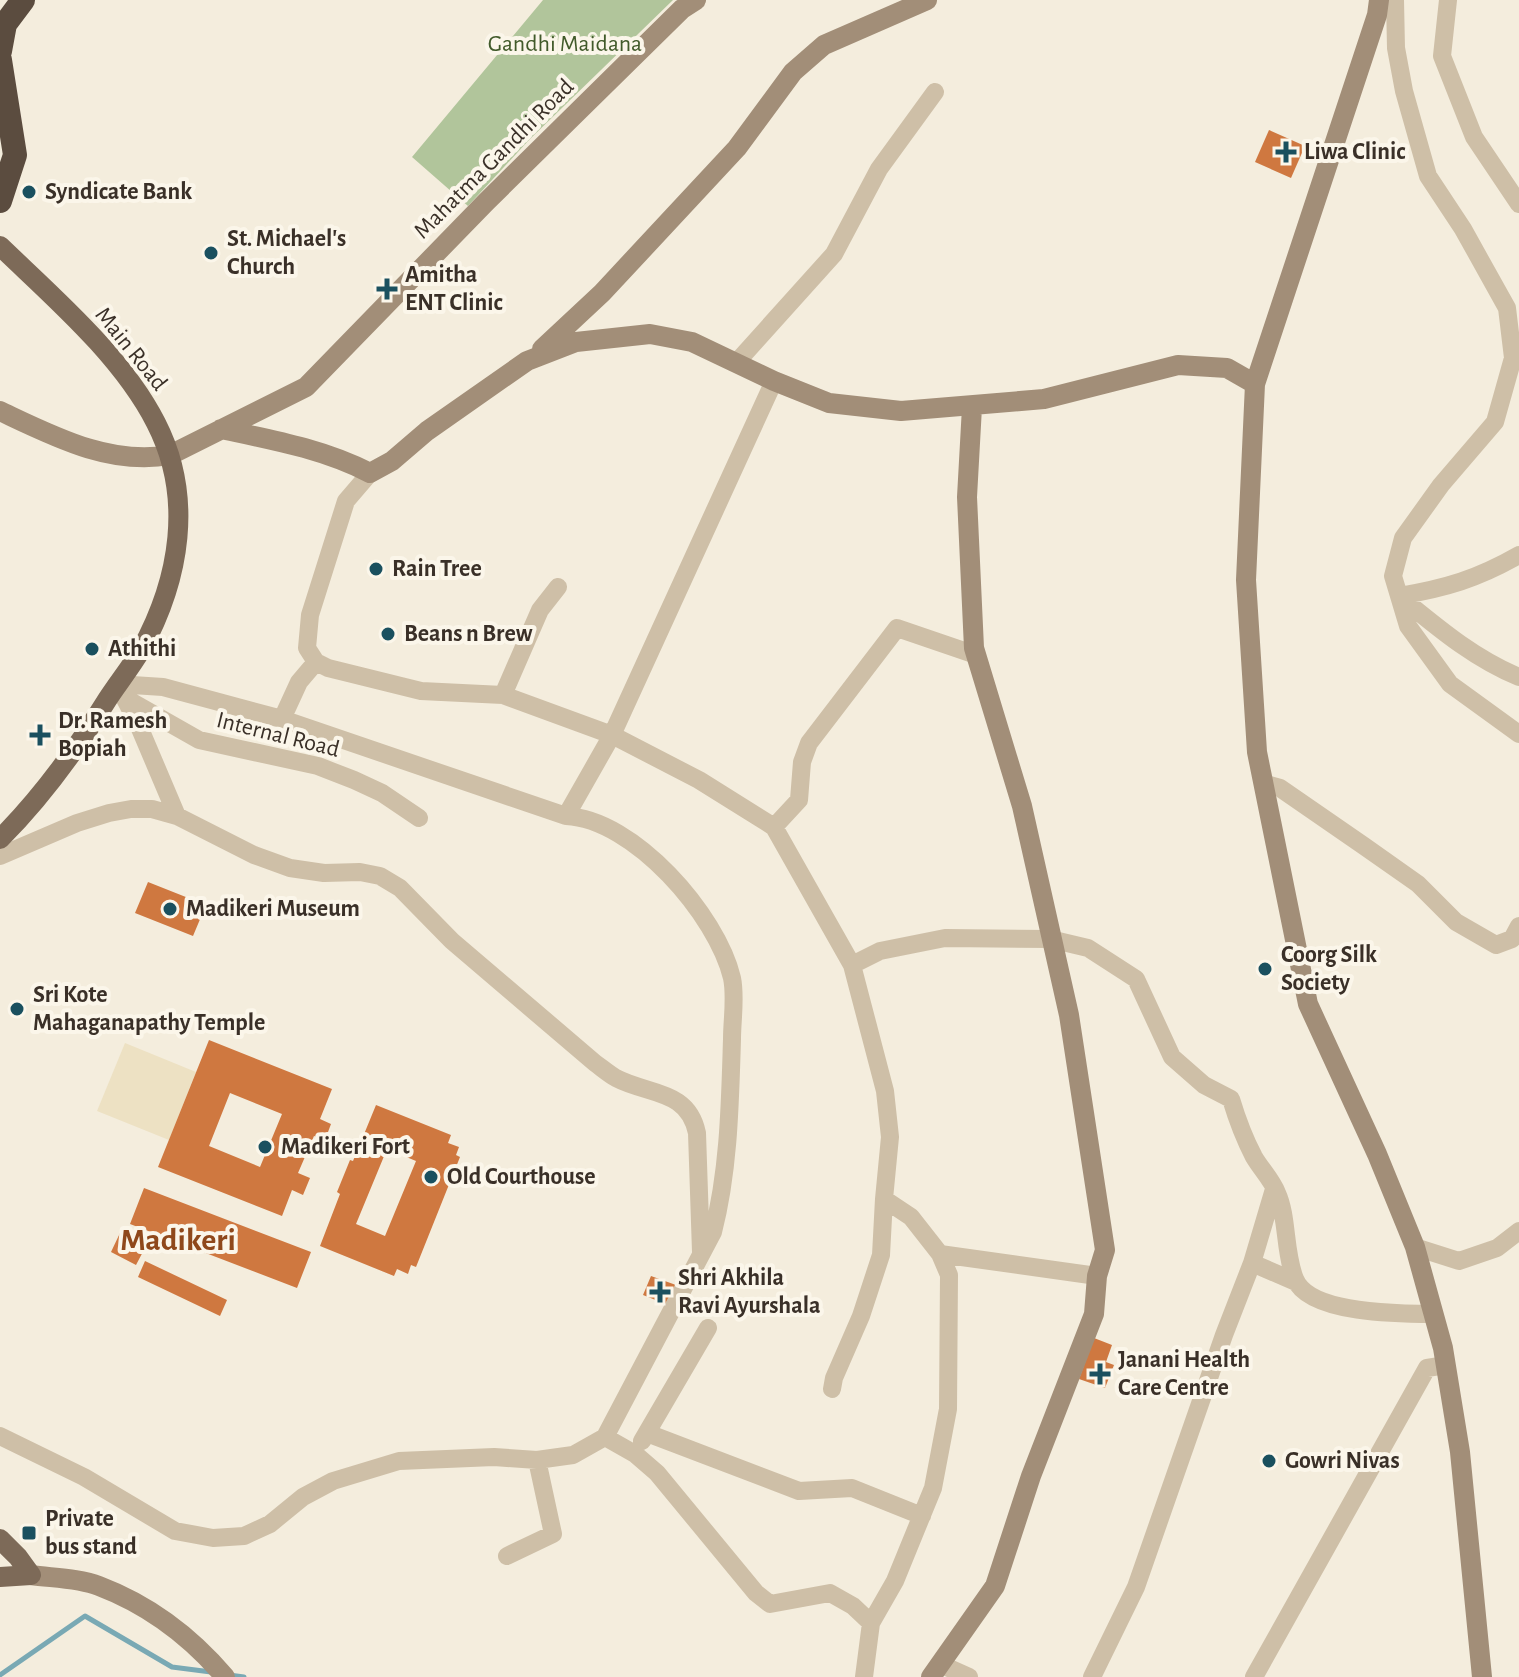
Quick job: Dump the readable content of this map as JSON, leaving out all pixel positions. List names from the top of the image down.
{
  "streets": {
    "main road": ["Main Road"],
    "street": ["Mahatma Gandhi Road", "Internal Road"]
  },
  "crossings": [
    ["Mahatma Gandhi Road", "Main Road"],
    ["Main Road", "Internal Road"]
  ],
  "districts": ["Madikeri"],
  "parks": ["Gandhi Maidana"],
  "places": {
    "health": [
      "Liwa Clinic",
      "Amitha ENT Clinic",
      "Dr. Ramesh Bopiah",
      "Shri Akhila Ravi Ayurshala",
      "Janani Health Care Centre"
    ],
    "other": [
      "Syndicate Bank",
      "St. Michael's Church",
      "Rain Tree",
      "Beans n Brew",
      "Athithi",
      "Madikeri Museum",
      "Coorg Silk Society",
      "Sri Kote Mahaganapathy Temple",
      "Madikeri Fort",
      "Old Courthouse",
      "Gowri Nivas"
    ],
    "transit": ["Private bus stand"]
  }
}
